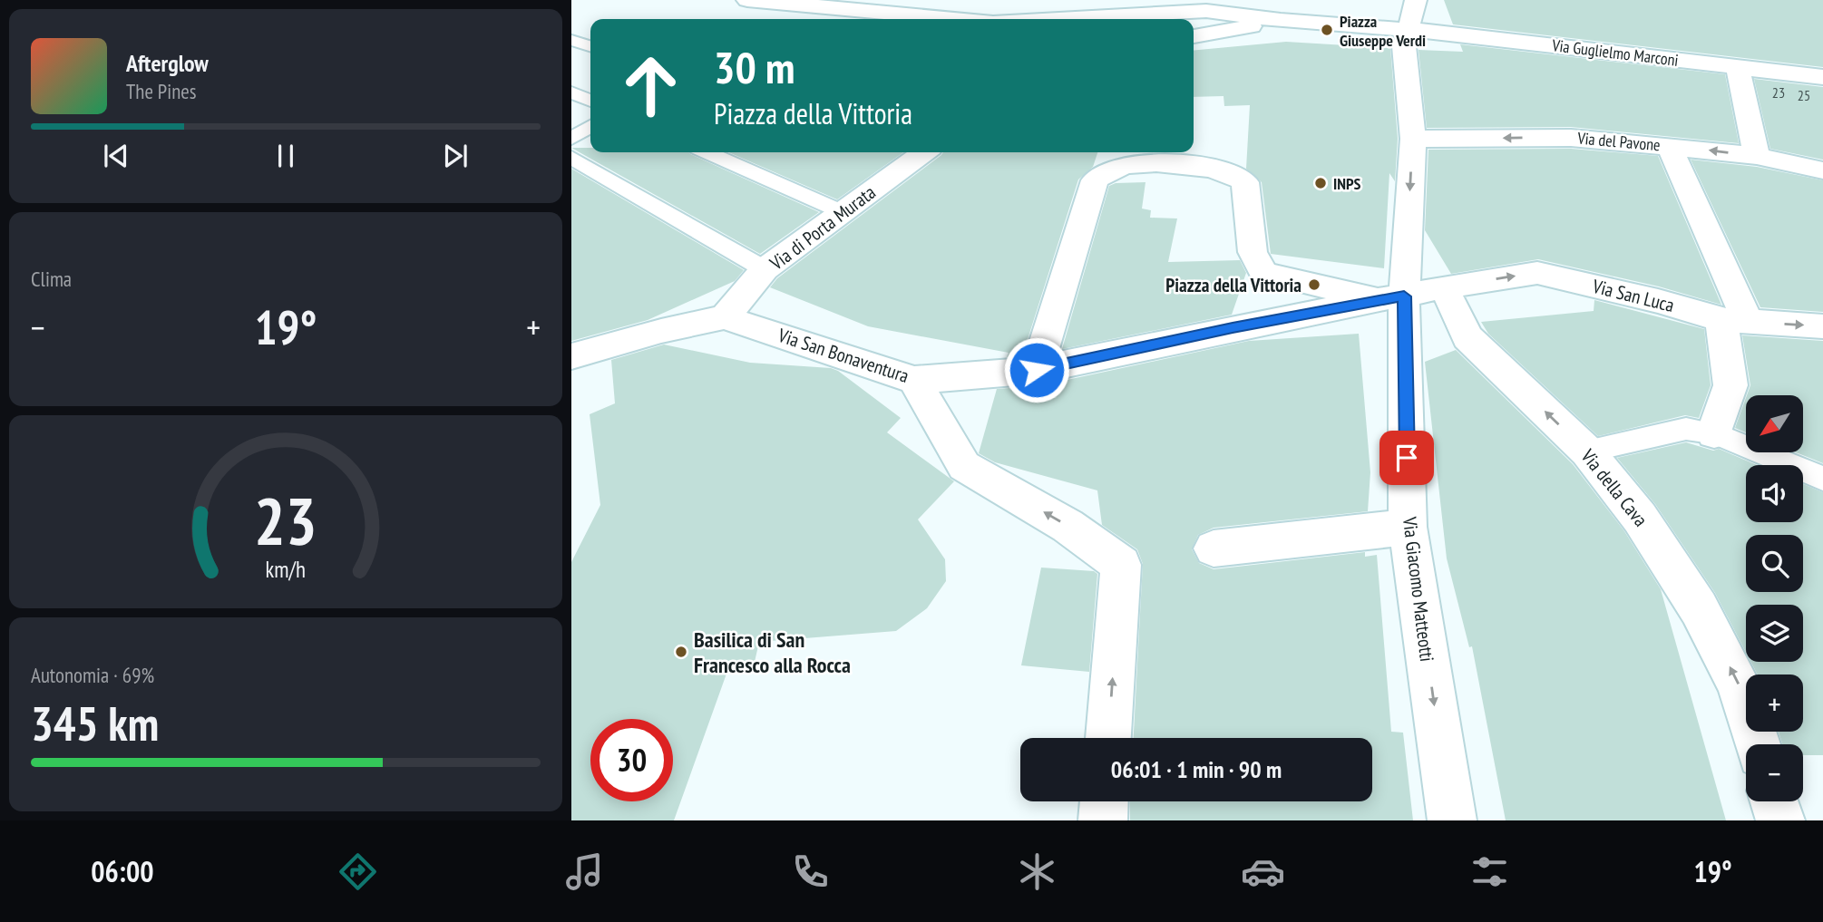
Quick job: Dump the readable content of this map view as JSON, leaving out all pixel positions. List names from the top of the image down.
{
  "streets": {
    "street": [
      "Via Guglielmo Marconi",
      "Via del Pavone",
      "Via di Porta Murata",
      "Via San Luca",
      "Via San Bonaventura",
      "Via della Cava",
      "Via Giacomo Matteotti"
    ]
  },
  "crossings": [
    ["Via Guglielmo Marconi", "Via Giacomo Matteotti"],
    ["Via del Pavone", "Via Giacomo Matteotti"],
    ["Via di Porta Murata", "Via San Bonaventura"],
    ["Via San Luca", "Via della Cava"]
  ],
  "one_way": [
    "Via del Pavone",
    "Via San Luca",
    "Via della Cava",
    "Via Giacomo Matteotti"
  ],
  "places": [
    "Piazza Giuseppe Verdi",
    "INPS",
    "Piazza della Vittoria",
    "Basilica di San Francesco alla Rocca"
  ],
  "house_numbers": ["23", "25"],
  "north": "bottom left",
  "page": {
    "turn": ["30 m", "Piazza della Vittoria"],
    "song": ["Afterglow", "The Pines"],
    "tile": [
      "Clima",
      ["Autonomia · 69%", "345 km"]
    ],
    "heat": ["−", "19°", "+"],
    "map_buttons": ["+", "−"],
    "limit": "30",
    "trip": "06:01 · 1 min · 90 m",
    "tabs": ["06:00", "19°"],
    "gauge": ["23", "km/h"]
  }
}
